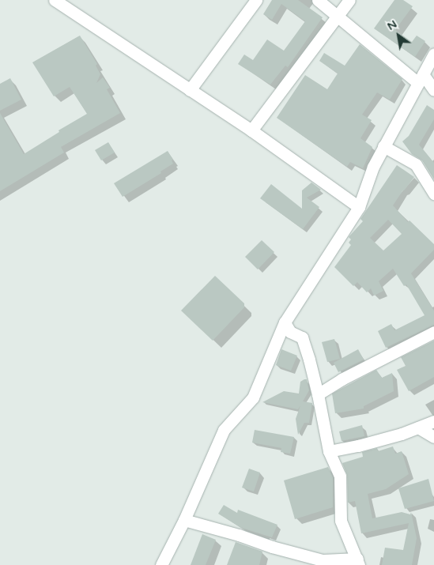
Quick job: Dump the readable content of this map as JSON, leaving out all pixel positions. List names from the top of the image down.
{
  "north": "top left"
}
